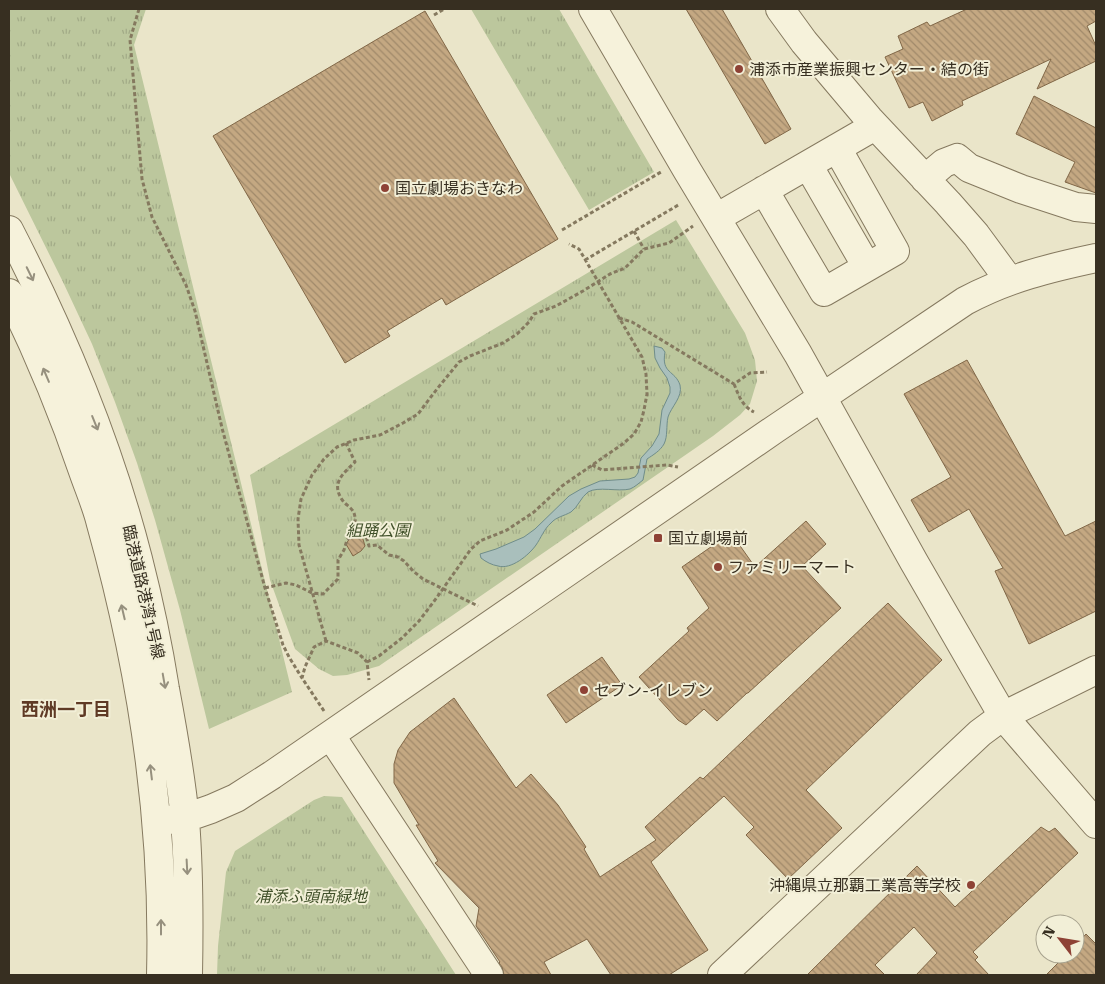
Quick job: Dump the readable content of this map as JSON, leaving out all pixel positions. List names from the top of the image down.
{
  "streets": {
    "street": ["臨港道路港湾1号線"]
  },
  "districts": ["西洲一丁目"],
  "parks": ["組踊公園", "浦添ふ頭南緑地"],
  "places": {
    "other": [
      "浦添市産業振興センター・結の街",
      "国立劇場おきなわ",
      "ファミリーマート",
      "セブン-イレブン",
      "沖縄県立那覇工業高等学校"
    ],
    "transit": ["国立劇場前"]
  },
  "north": "top left"
}
